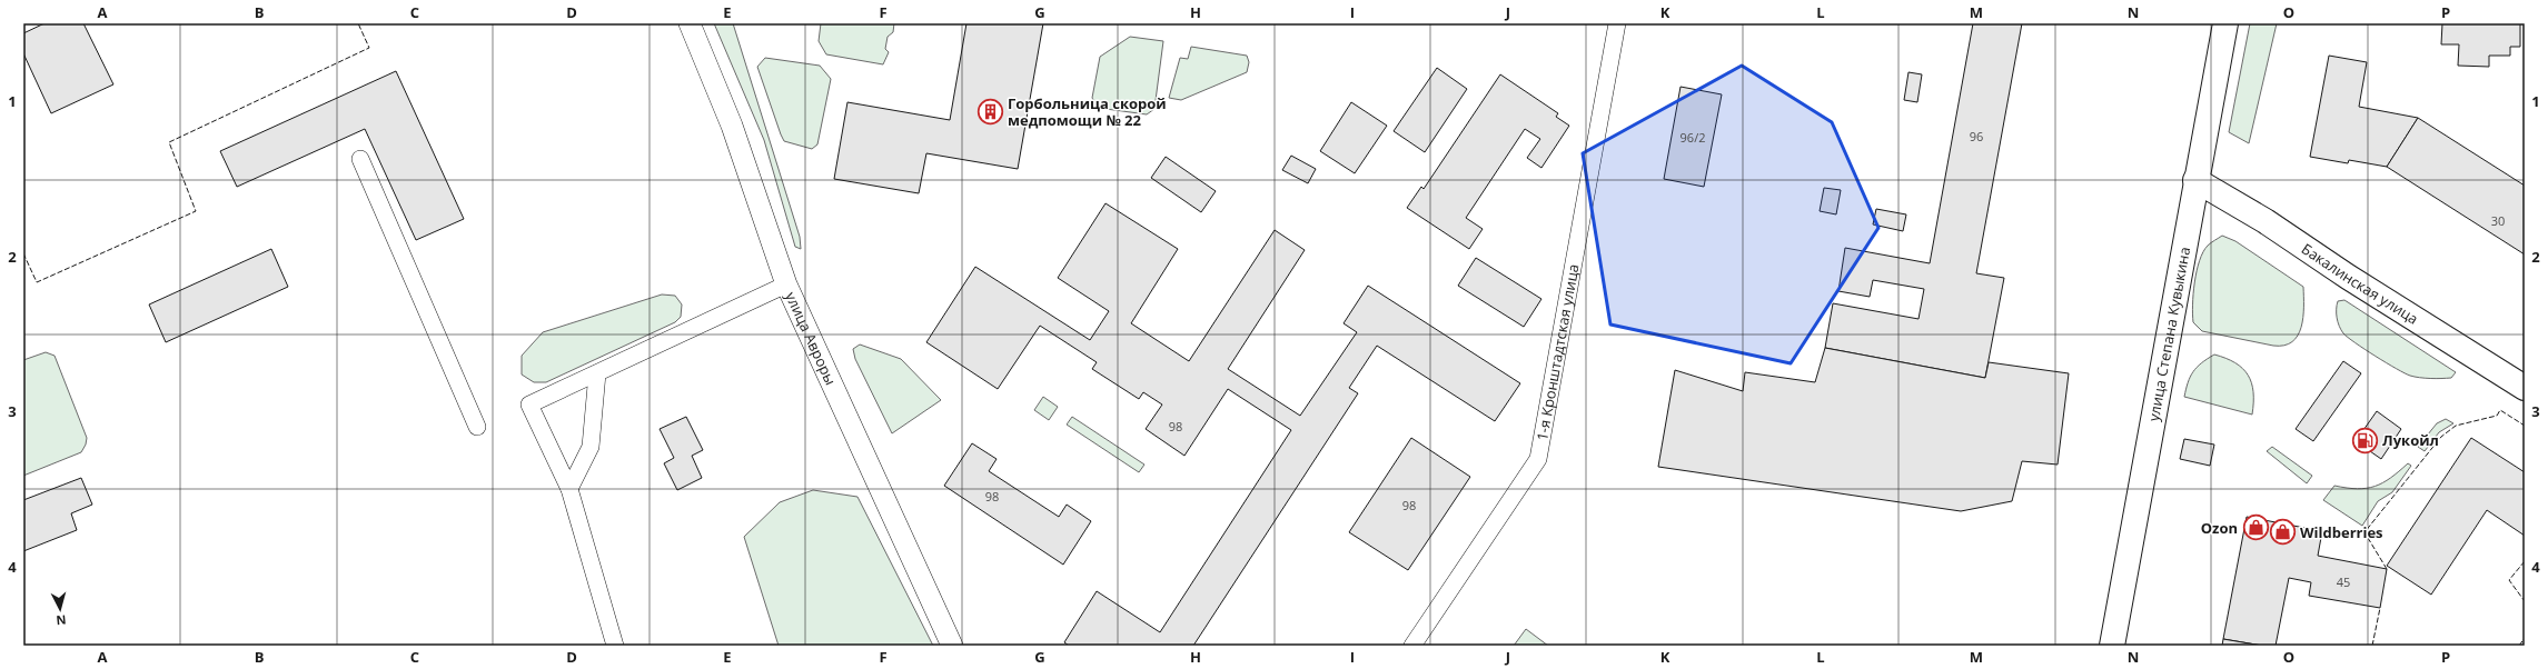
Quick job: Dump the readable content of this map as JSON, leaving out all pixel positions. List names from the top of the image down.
{
  "streets": {
    "main road": ["Бакалинская улица", "улица Степана Кувыкина"],
    "street": ["улица Авроры", "1-я Кронштадтская улица"]
  },
  "crossings": [
    ["Бакалинская улица", "улица Степана Кувыкина"]
  ],
  "places": {
    "building": ["Горбольница скорой медпомощи № 22"],
    "fuel station": ["Лукойл"],
    "shop": ["Ozon", "Wildberries"]
  },
  "house_numbers": [
    "96",
    "96/2",
    "30",
    "98",
    "98",
    "98",
    "45"
  ],
  "north": "bottom",
  "grid": {
    "columns": [
      "A",
      "B",
      "C",
      "D",
      "E",
      "F",
      "G",
      "H",
      "I",
      "J",
      "K",
      "L",
      "M",
      "N",
      "O",
      "P"
    ],
    "rows": [
      "1",
      "2",
      "3",
      "4"
    ]
  }
}
